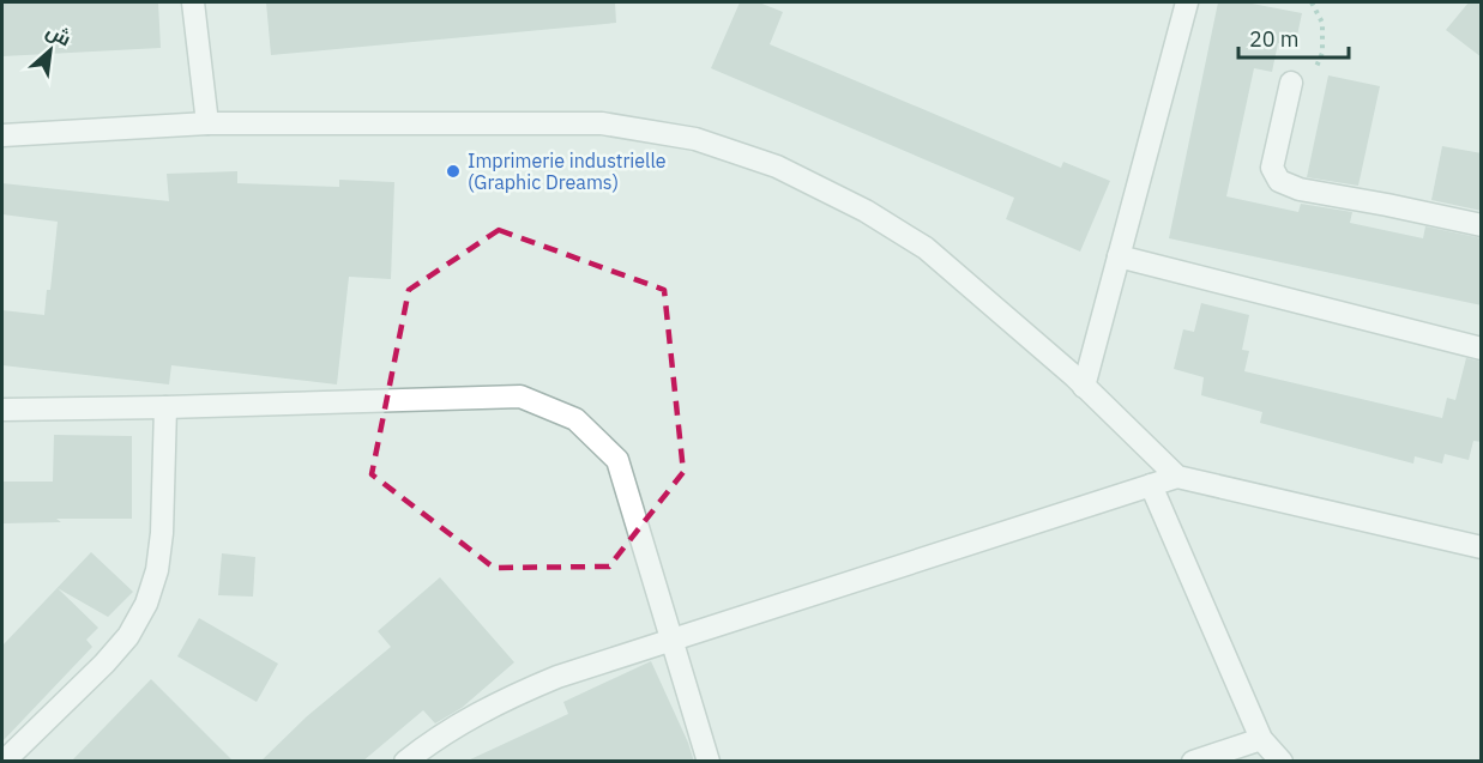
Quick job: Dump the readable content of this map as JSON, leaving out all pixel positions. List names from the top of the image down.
{
  "places": ["Imprimerie industrielle (Graphic Dreams)"],
  "scale_bar": "20 m",
  "north": "top right"
}
